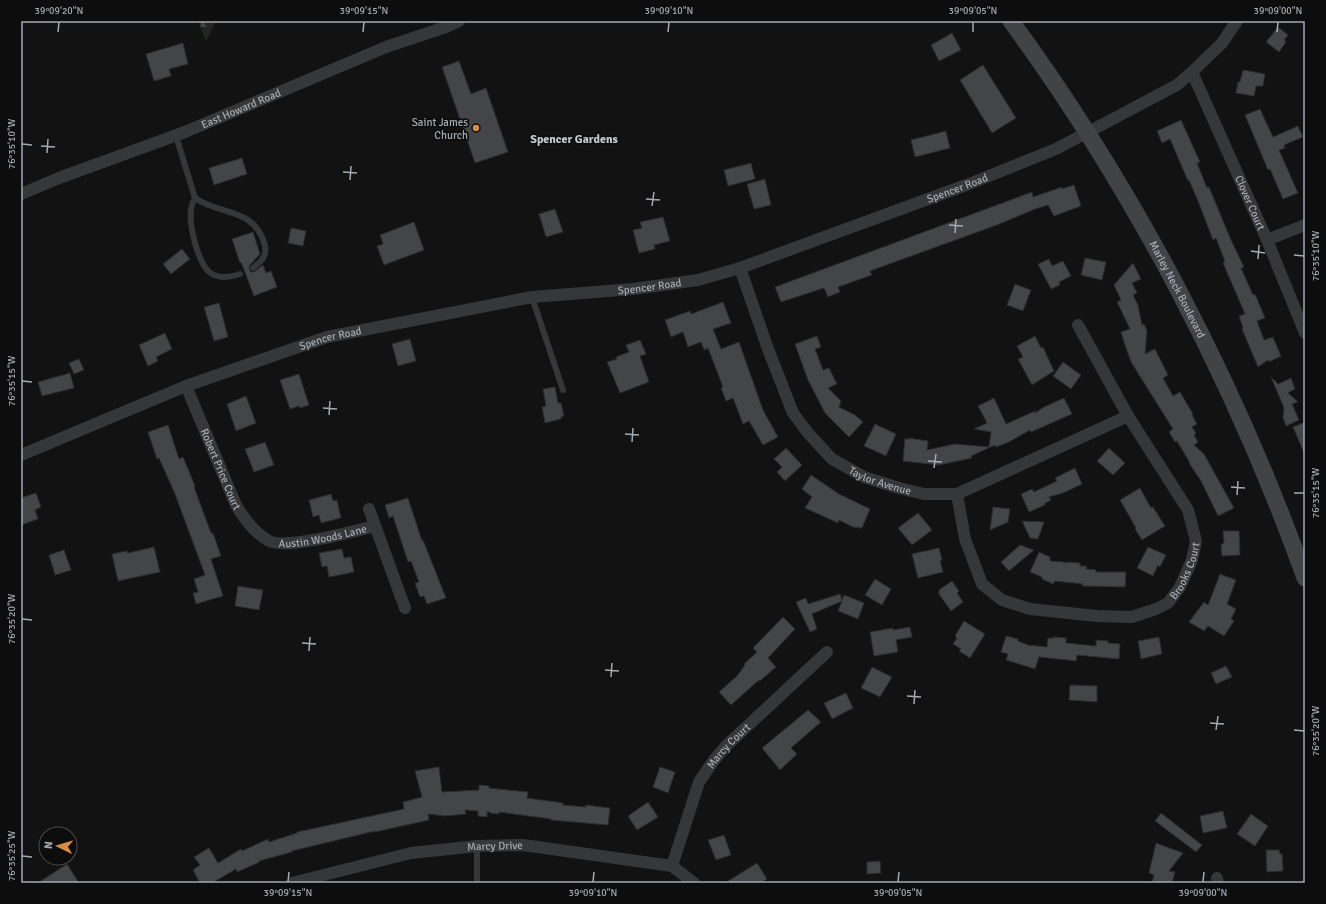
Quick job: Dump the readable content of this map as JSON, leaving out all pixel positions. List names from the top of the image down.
{
  "streets": {
    "main road": ["Marley Neck Boulevard"],
    "street": [
      "East Howard Road",
      "Spencer Road",
      "Clover Court",
      "Robert Price Court",
      "Taylor Avenue",
      "Austin Woods Lane",
      "Brooks Court",
      "Marcy Court",
      "Marcy Drive"
    ]
  },
  "crossings": [
    ["Spencer Road", "Clover Court"],
    ["Spencer Road", "Marley Neck Boulevard"],
    ["Spencer Road", "Robert Price Court"],
    ["Spencer Road", "Taylor Avenue"],
    ["Robert Price Court", "Austin Woods Lane"],
    ["Taylor Avenue", "Brooks Court"],
    ["Marcy Court", "Marcy Drive"]
  ],
  "districts": ["Spencer Gardens"],
  "places": ["Saint James Church"],
  "north": "left",
  "coordinates": [
    "39°09'20\"N",
    "39°09'15\"N",
    "39°09'10\"N",
    "39°09'05\"N",
    "39°09'00\"N",
    "76°35'10\"W",
    "76°35'15\"W",
    "76°35'20\"W",
    "76°35'25\"W"
  ]
}
